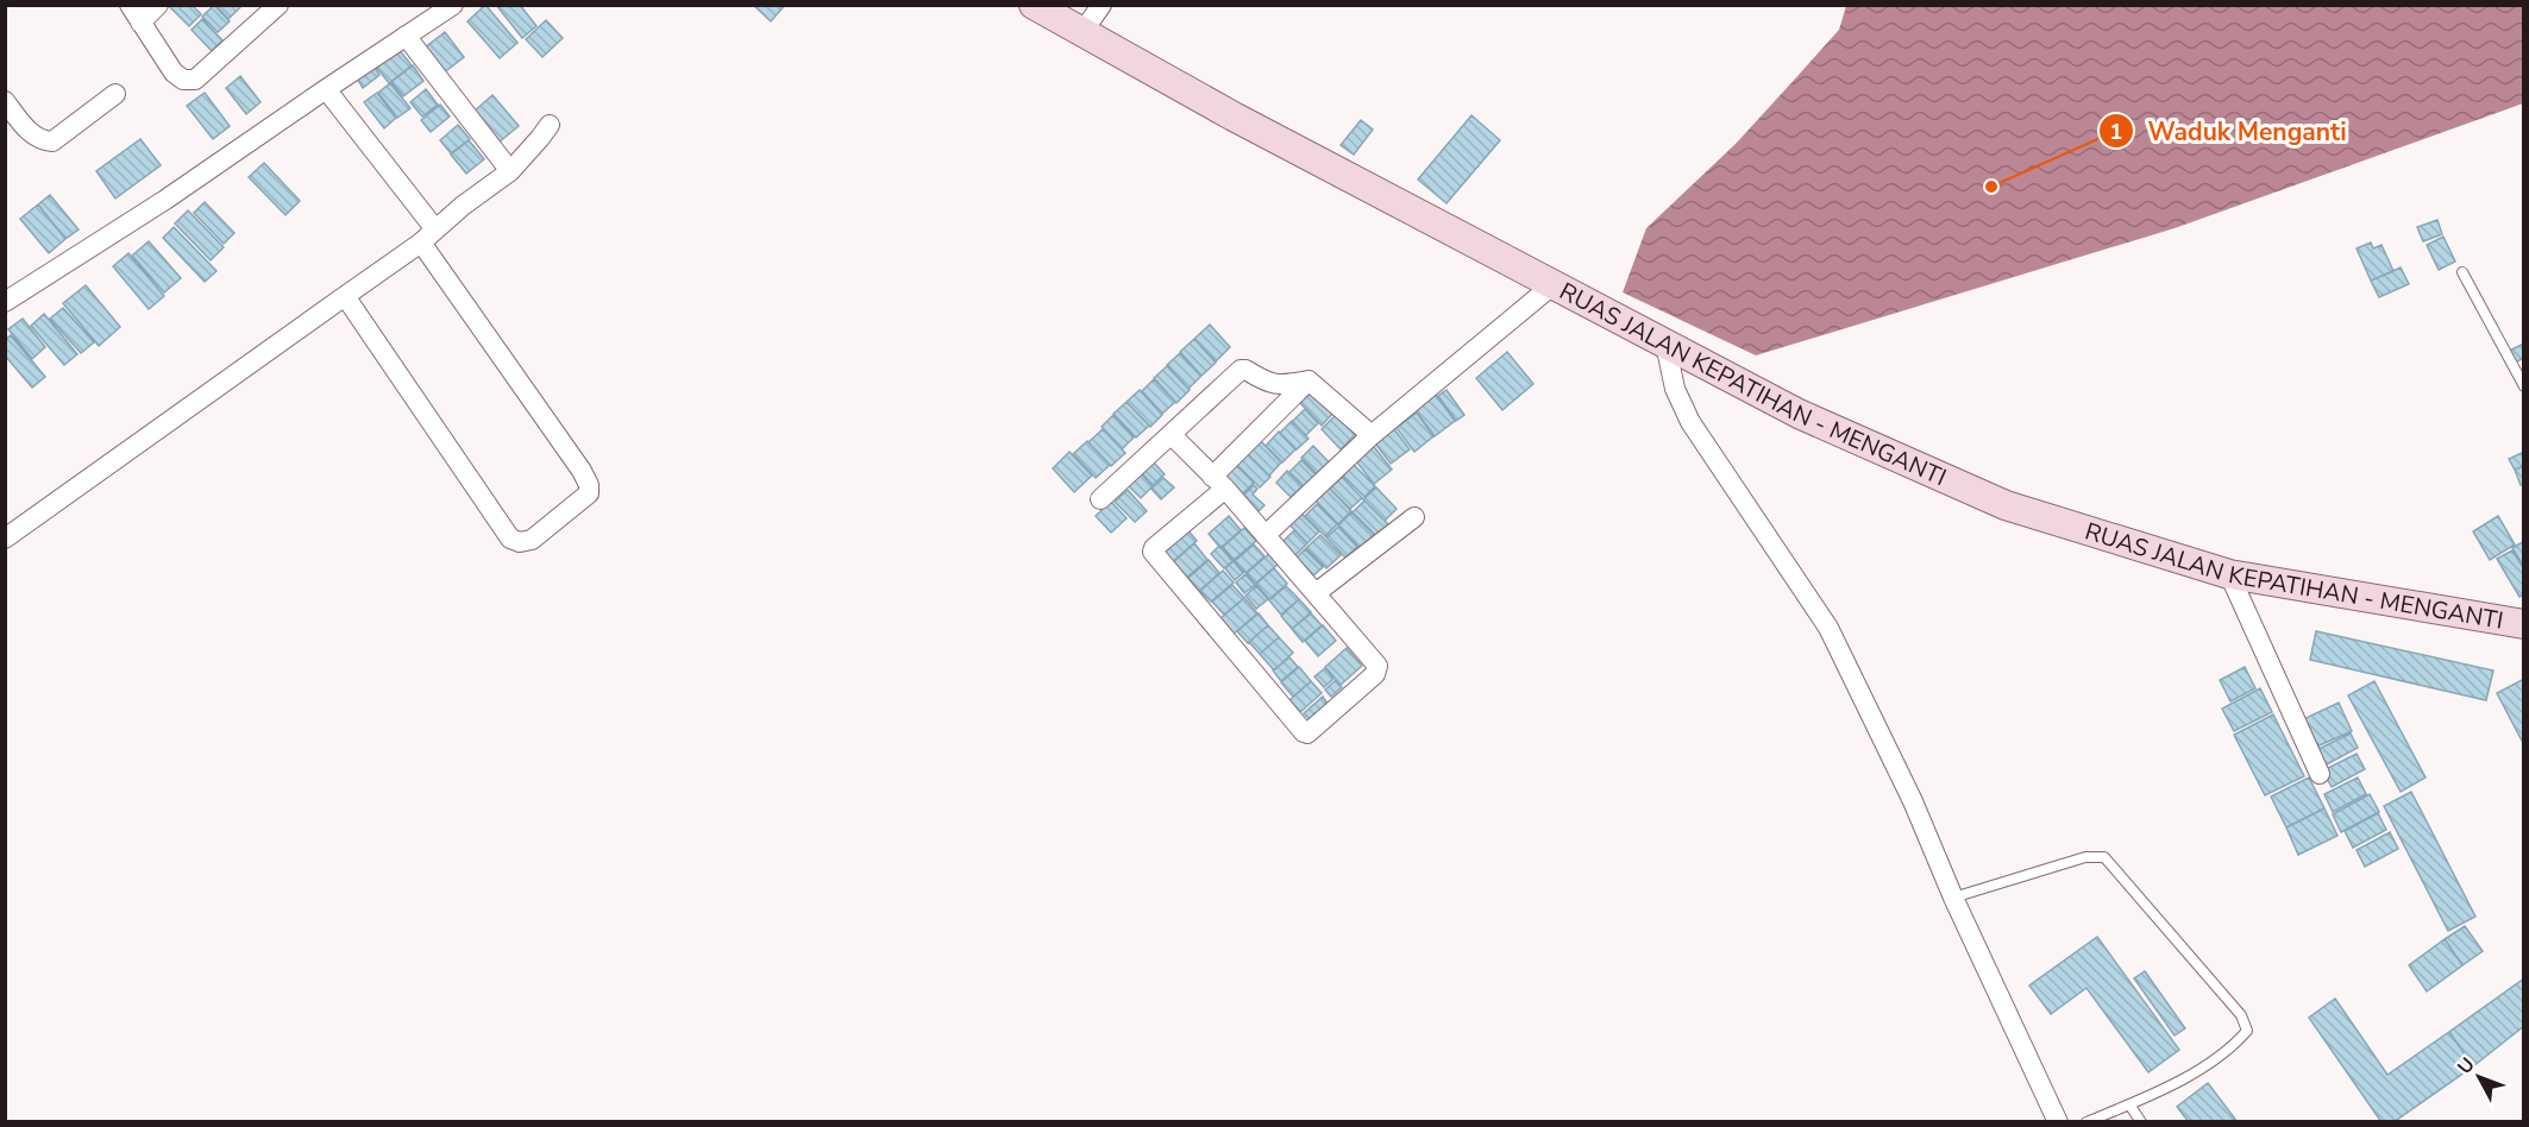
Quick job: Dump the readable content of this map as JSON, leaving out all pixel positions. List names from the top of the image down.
{
  "streets": {
    "main road": ["RUAS JALAN KEPATIHAN - MENGANTI"]
  },
  "places": ["Waduk Menganti"],
  "north": "top left"
}
